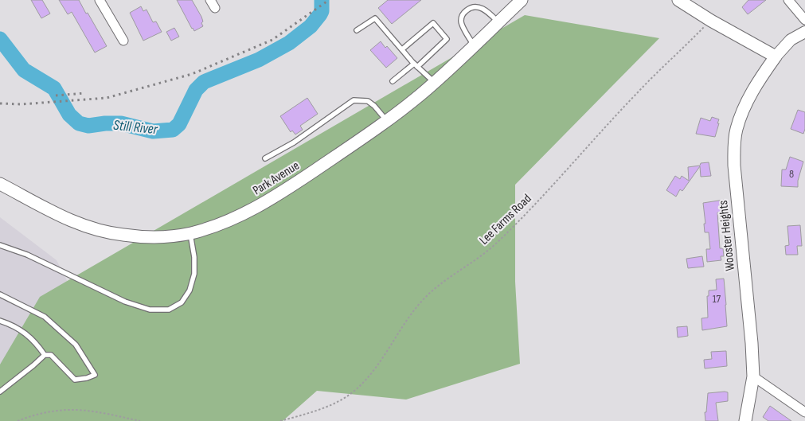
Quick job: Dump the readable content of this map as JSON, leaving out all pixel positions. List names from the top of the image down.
{
  "streets": {
    "main road": ["Park Avenue", "Wooster Heights"],
    "path": ["Lee Farms Road"]
  },
  "water": ["Still River"],
  "house_numbers": ["8", "17"]
}
